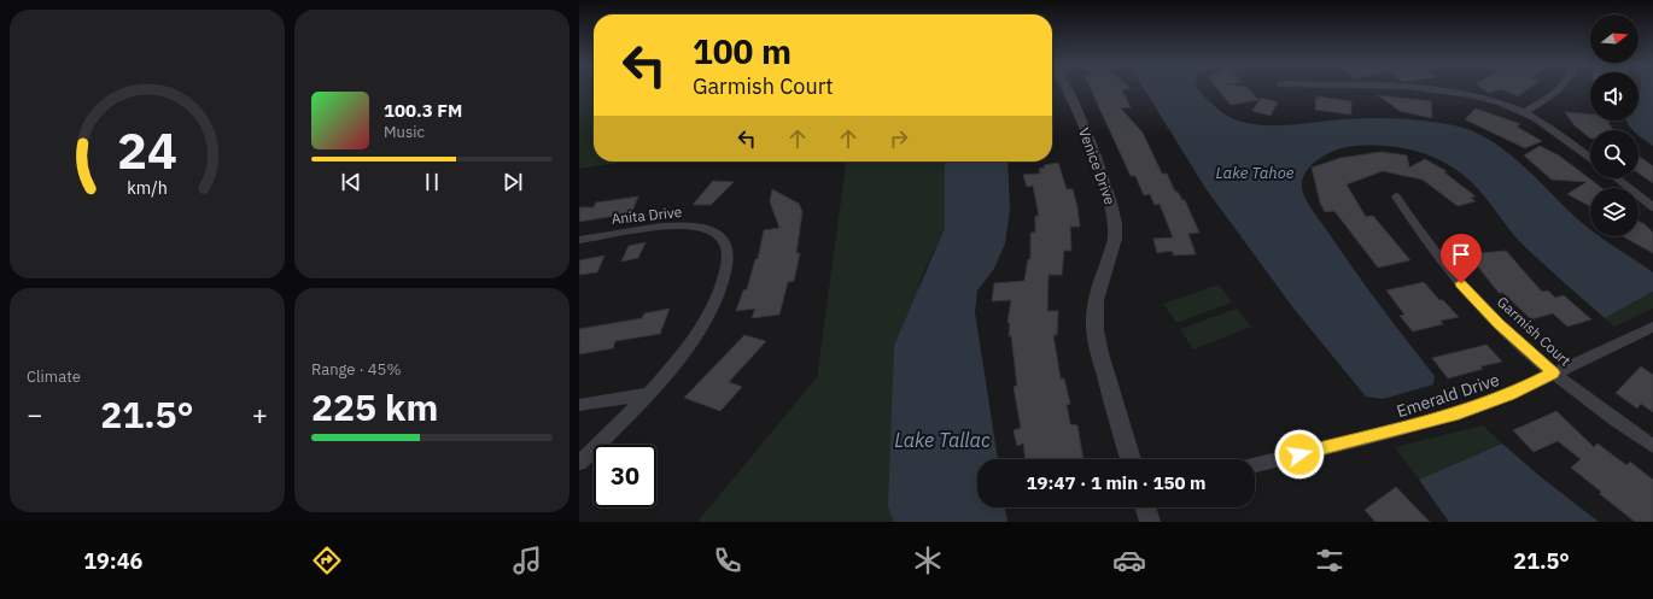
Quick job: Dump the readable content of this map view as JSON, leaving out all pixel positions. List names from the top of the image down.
{
  "streets": {
    "street": [
      "Venice Drive",
      "Anita Drive",
      "Garmish Court",
      "Emerald Drive"
    ]
  },
  "crossings": [
    ["Garmish Court", "Emerald Drive"]
  ],
  "water": ["Lake Tahoe", "Lake Tallac"],
  "north": "right",
  "page": {
    "turn": ["100 m", "Garmish Court"],
    "song": ["100.3 FM", "Music"],
    "tile": [
      "Climate",
      ["Range · 45%", "225 km"]
    ],
    "heat": ["−", "21.5°", "+"],
    "limit": "30",
    "trip": "19:47 · 1 min · 150 m",
    "tabs": ["19:46", "21.5°"],
    "gauge": ["24", "km/h"]
  }
}
